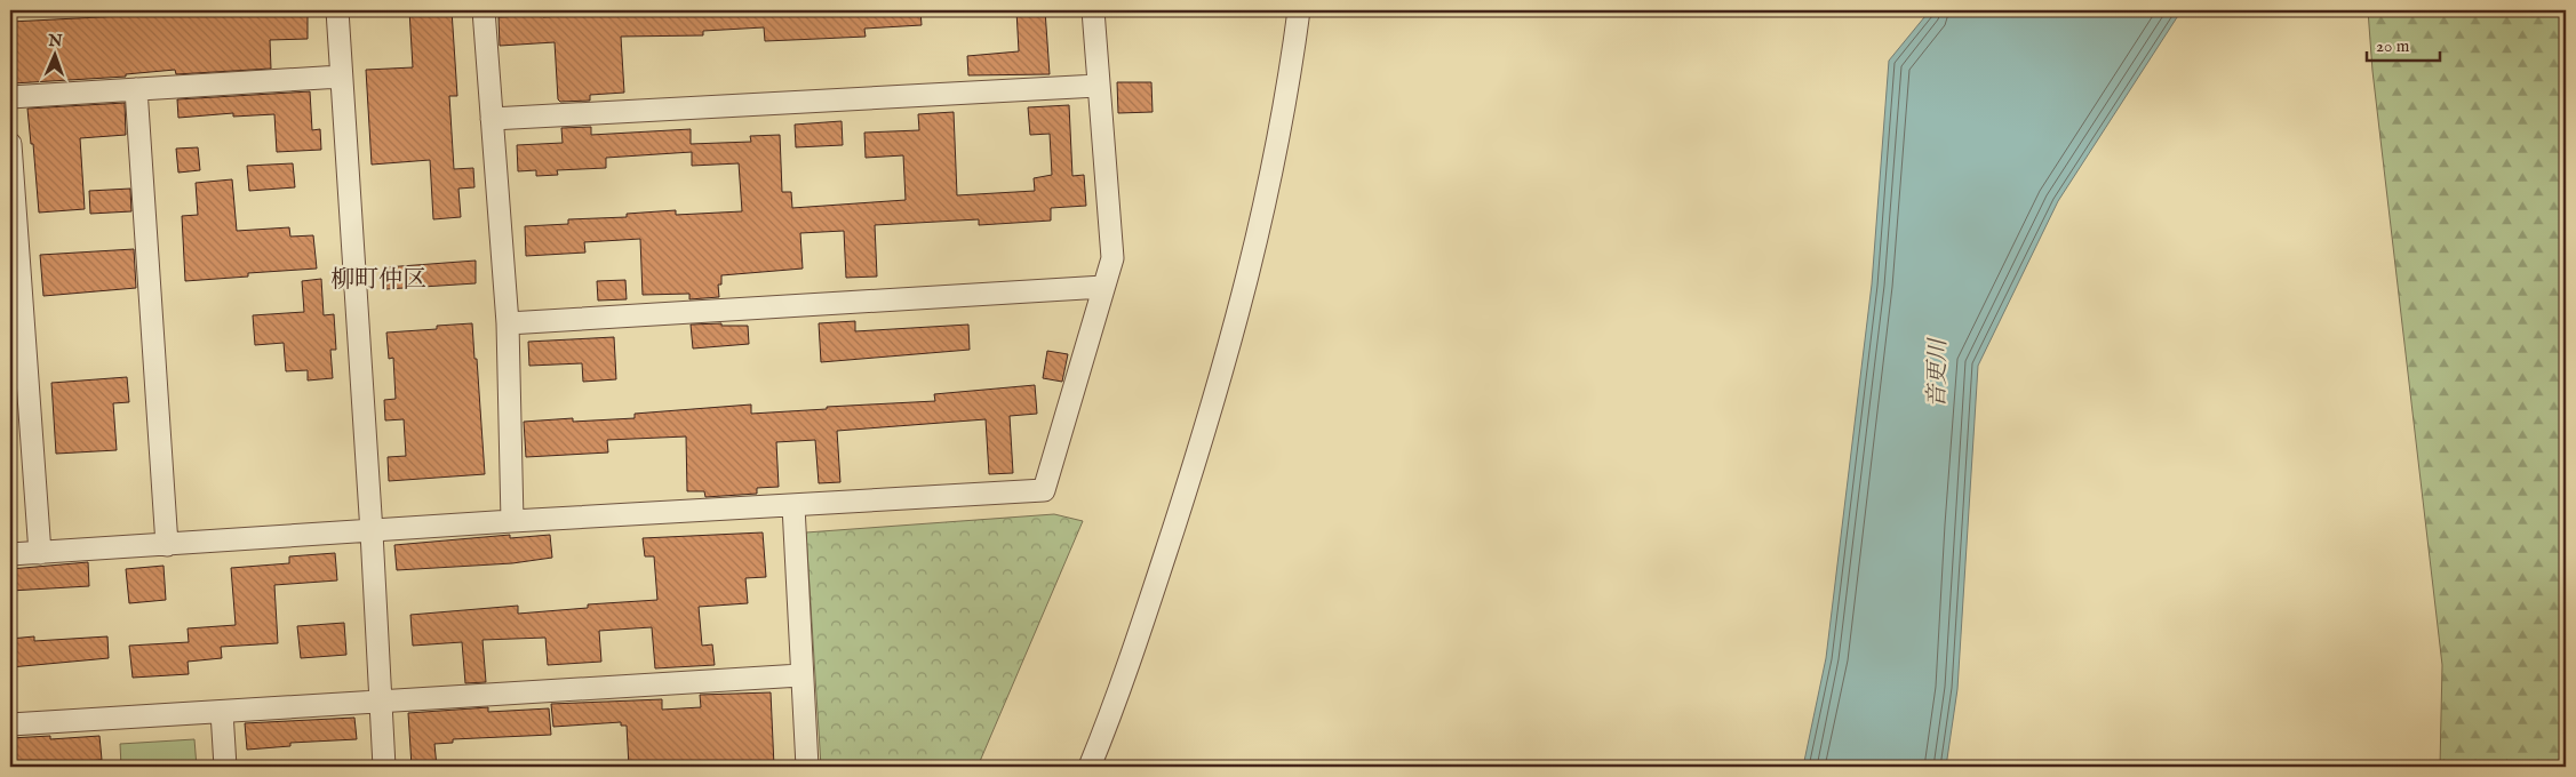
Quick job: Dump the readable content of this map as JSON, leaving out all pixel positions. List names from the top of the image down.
{
  "districts": ["柳町仲区"],
  "water": ["音更川"],
  "scale_bar": "20 m",
  "north": "top"
}
